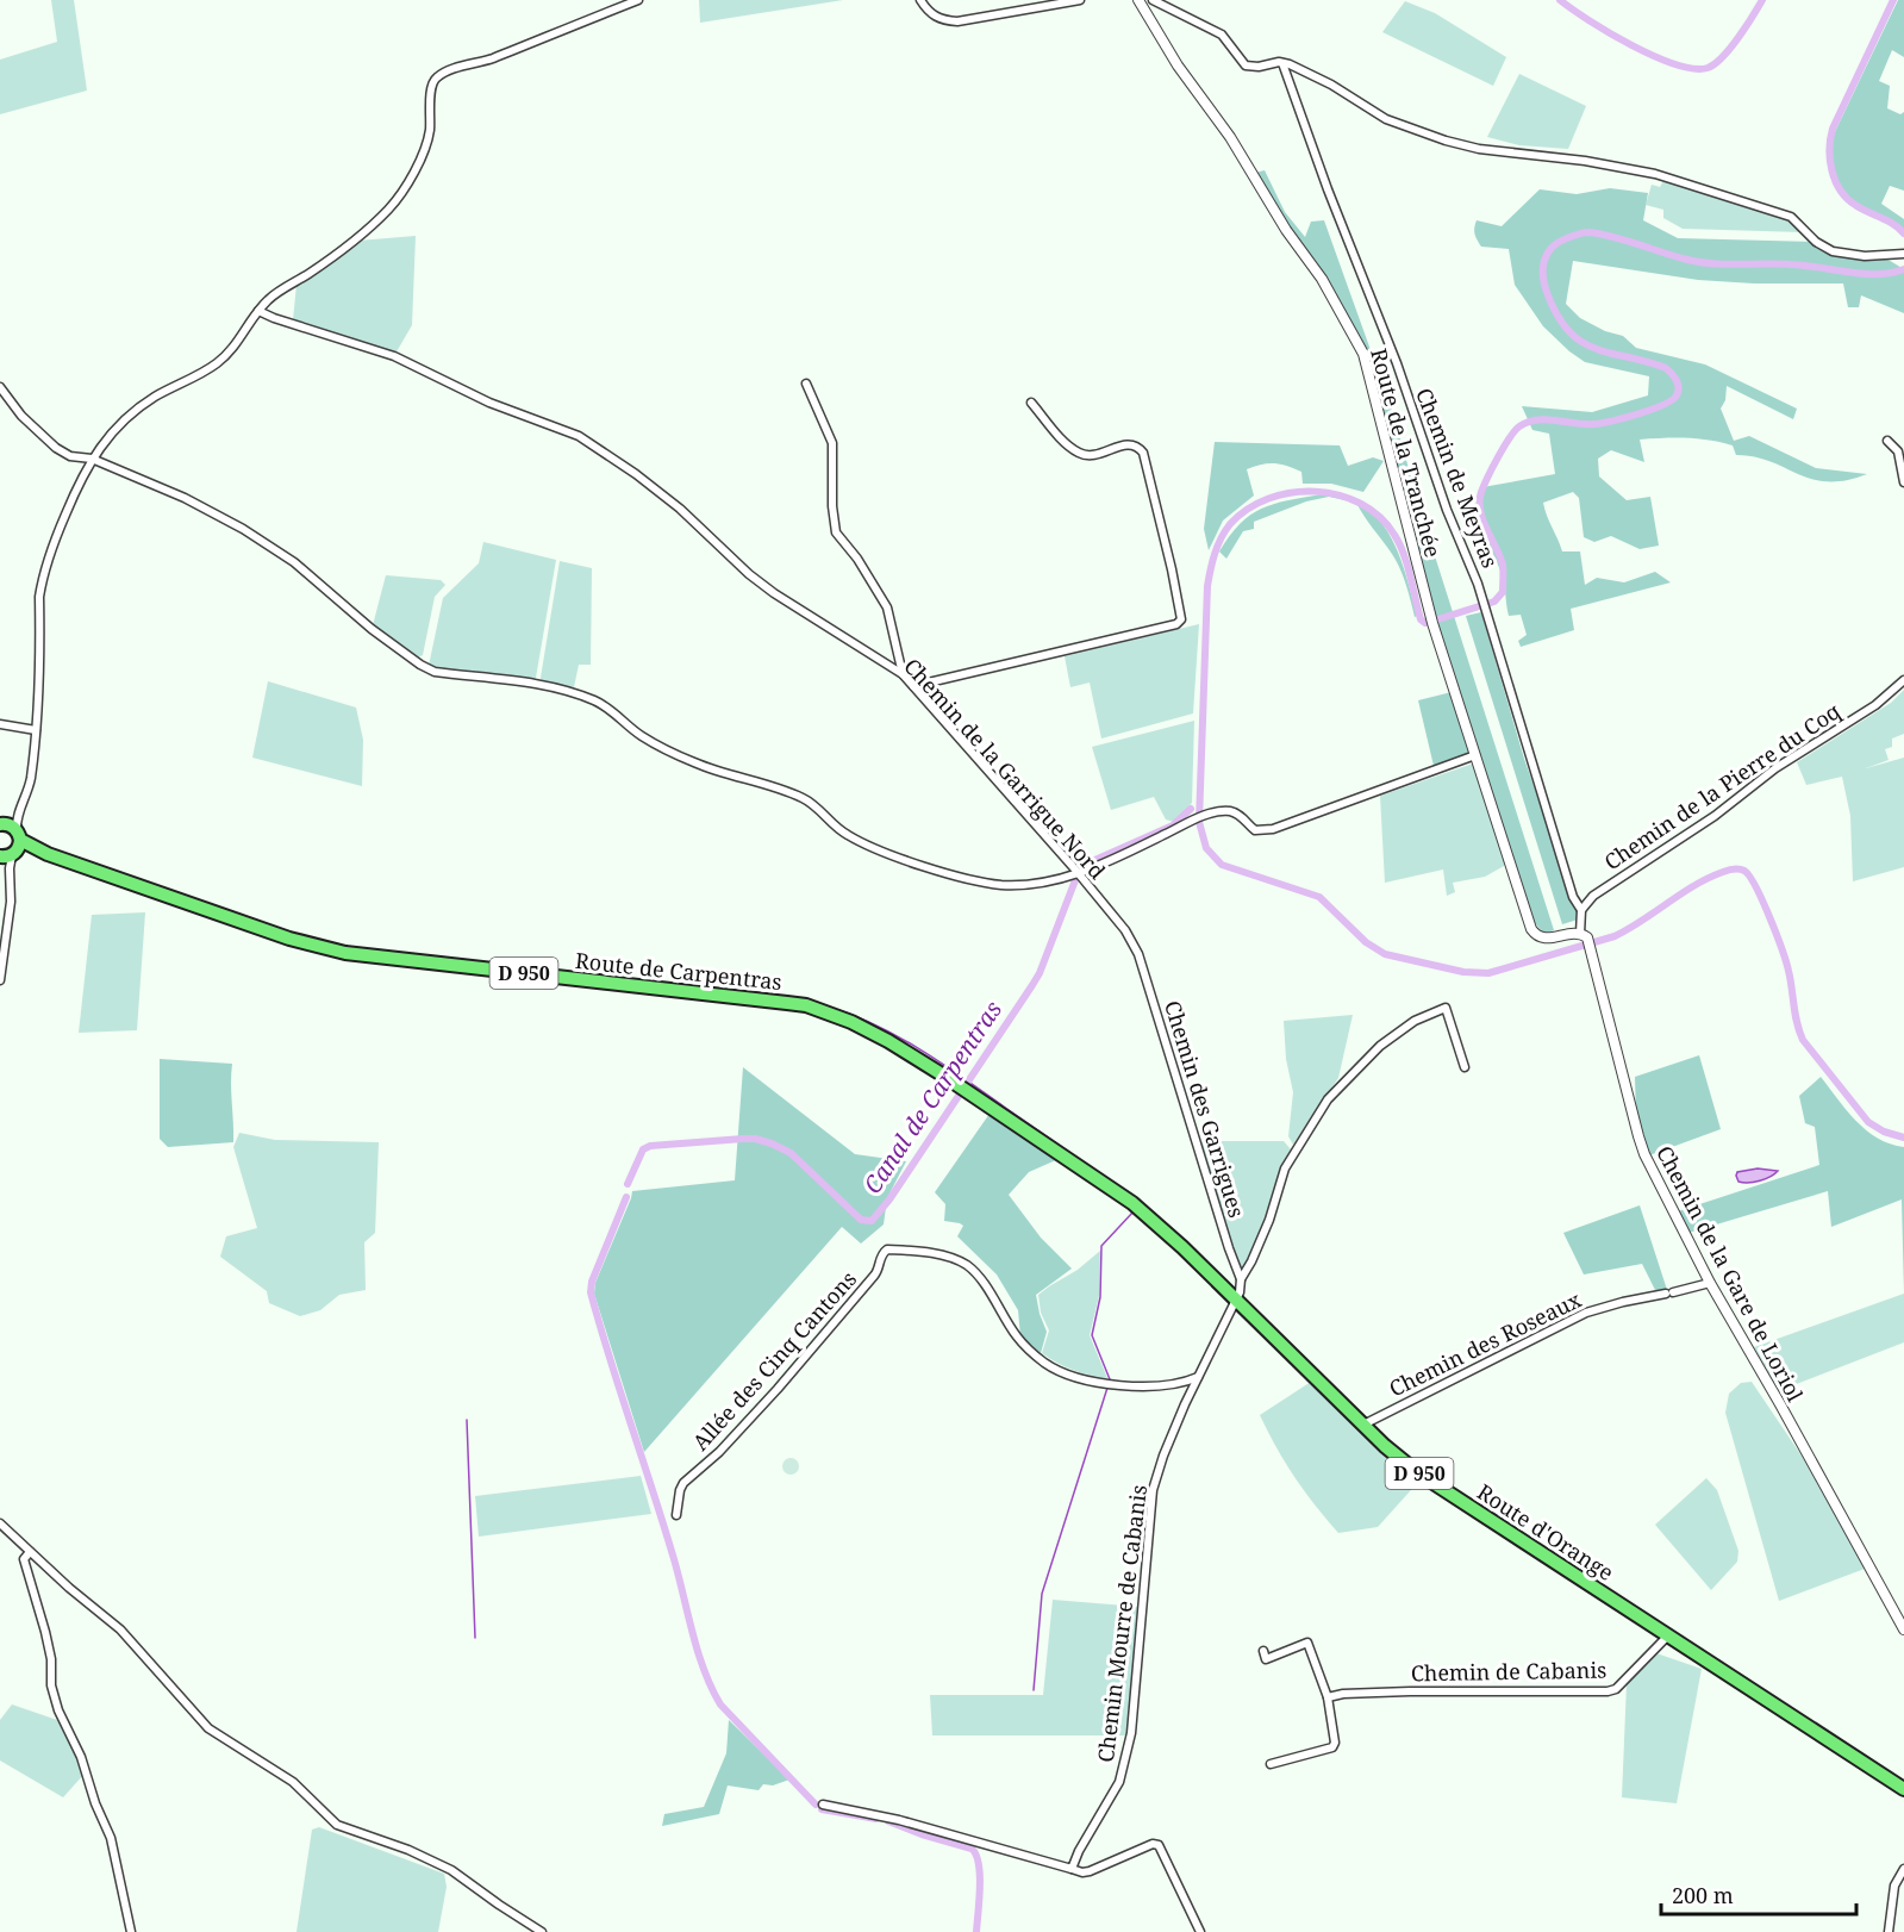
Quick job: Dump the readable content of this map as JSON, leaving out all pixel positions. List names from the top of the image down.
{
  "streets": {
    "main road": ["Route de Carpentras", "D 950", "Route d'Orange"],
    "street": [
      "Route de la Tranchée",
      "Chemin de Meyras",
      "Chemin de la Garrigue Nord",
      "Chemin de la Pierre du Coq",
      "Chemin des Garrigues",
      "Chemin de la Gare de Loriol",
      "Chemin des Roseaux",
      "Allée des Cinq Cantons",
      "Chemin Mourre de Cabanis",
      "Chemin de Cabanis"
    ]
  },
  "crossings": [
    ["Chemin de Meyras", "Chemin de la Pierre du Coq"],
    ["Chemin de la Garrigue Nord", "Chemin des Garrigues"],
    ["Route de Carpentras", "D 950"],
    ["Route de Carpentras", "Route d'Orange"],
    ["Chemin de la Gare de Loriol", "Chemin des Roseaux"],
    ["Chemin des Roseaux", "Route d'Orange"],
    ["Allée des Cinq Cantons", "Chemin Mourre de Cabanis"],
    ["Route d'Orange", "Chemin Mourre de Cabanis"],
    ["Route d'Orange", "Chemin de Cabanis"]
  ],
  "water": ["Canal de Carpentras"],
  "scale_bar": "200 m"
}
